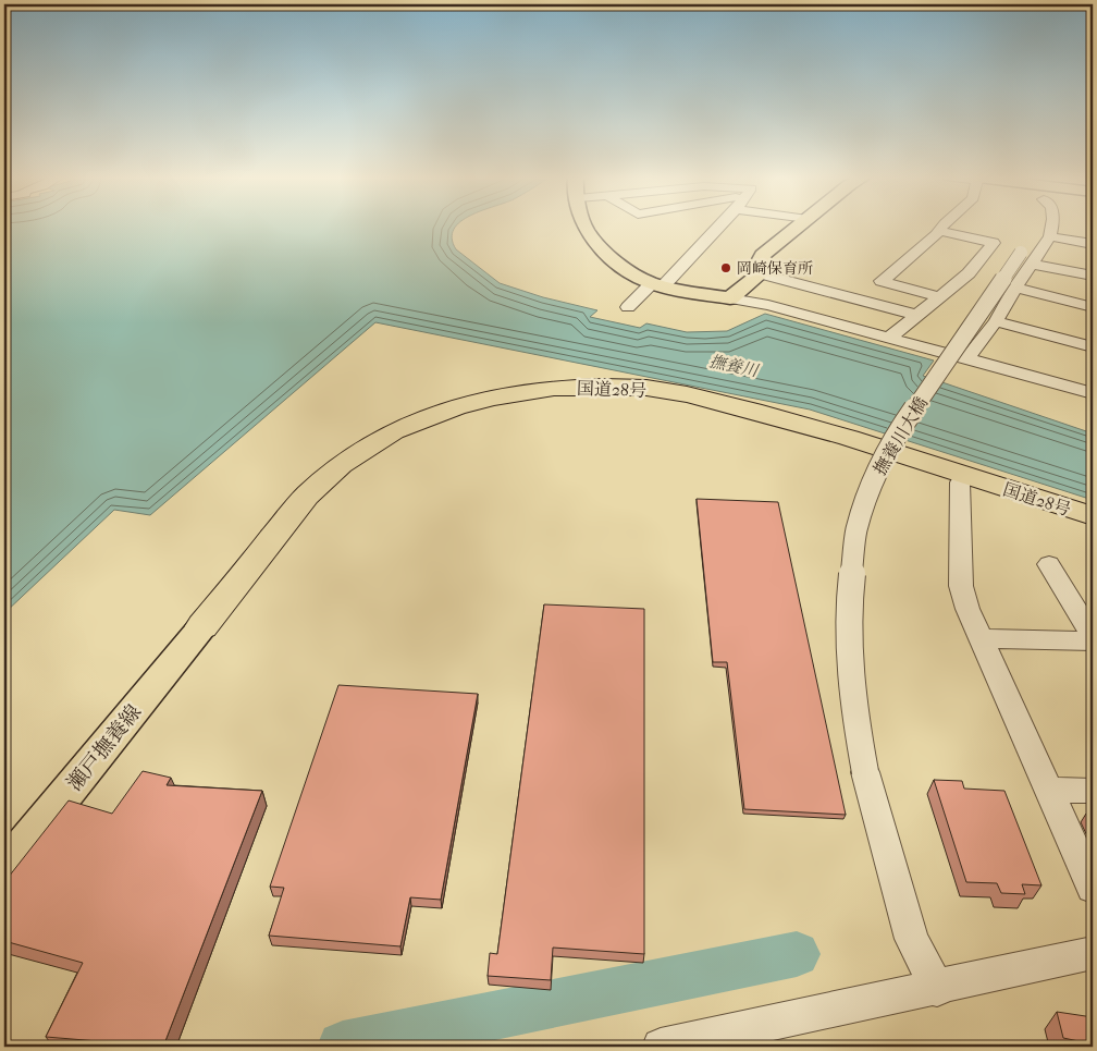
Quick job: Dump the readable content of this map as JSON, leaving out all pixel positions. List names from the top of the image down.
{
  "streets": {
    "highway": ["国道28号"],
    "main road": ["瀬戸撫養線"],
    "street": ["撫養川大橋"]
  },
  "crossings": [
    ["国道28号", "瀬戸撫養線"]
  ],
  "water": ["撫養川"],
  "places": ["岡崎保育所"]
}
